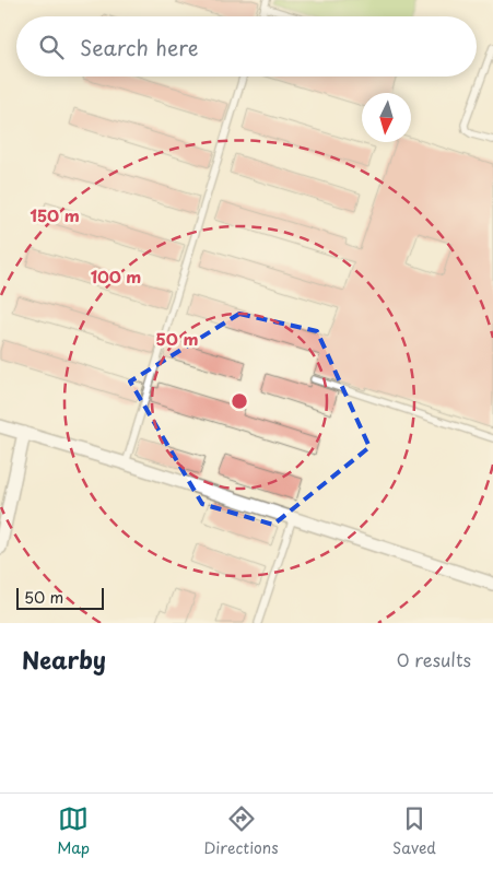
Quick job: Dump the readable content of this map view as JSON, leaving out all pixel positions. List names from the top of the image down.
{
  "scale_bar": "50 m",
  "north": "bottom",
  "page": {
    "search": "Search here",
    "scale": "50 m",
    "heading": ["Nearby", "0 results"],
    "nav": ["Map", "Directions", "Saved"]
  },
  "rings": ["150 m", "100 m", "50 m"]
}
